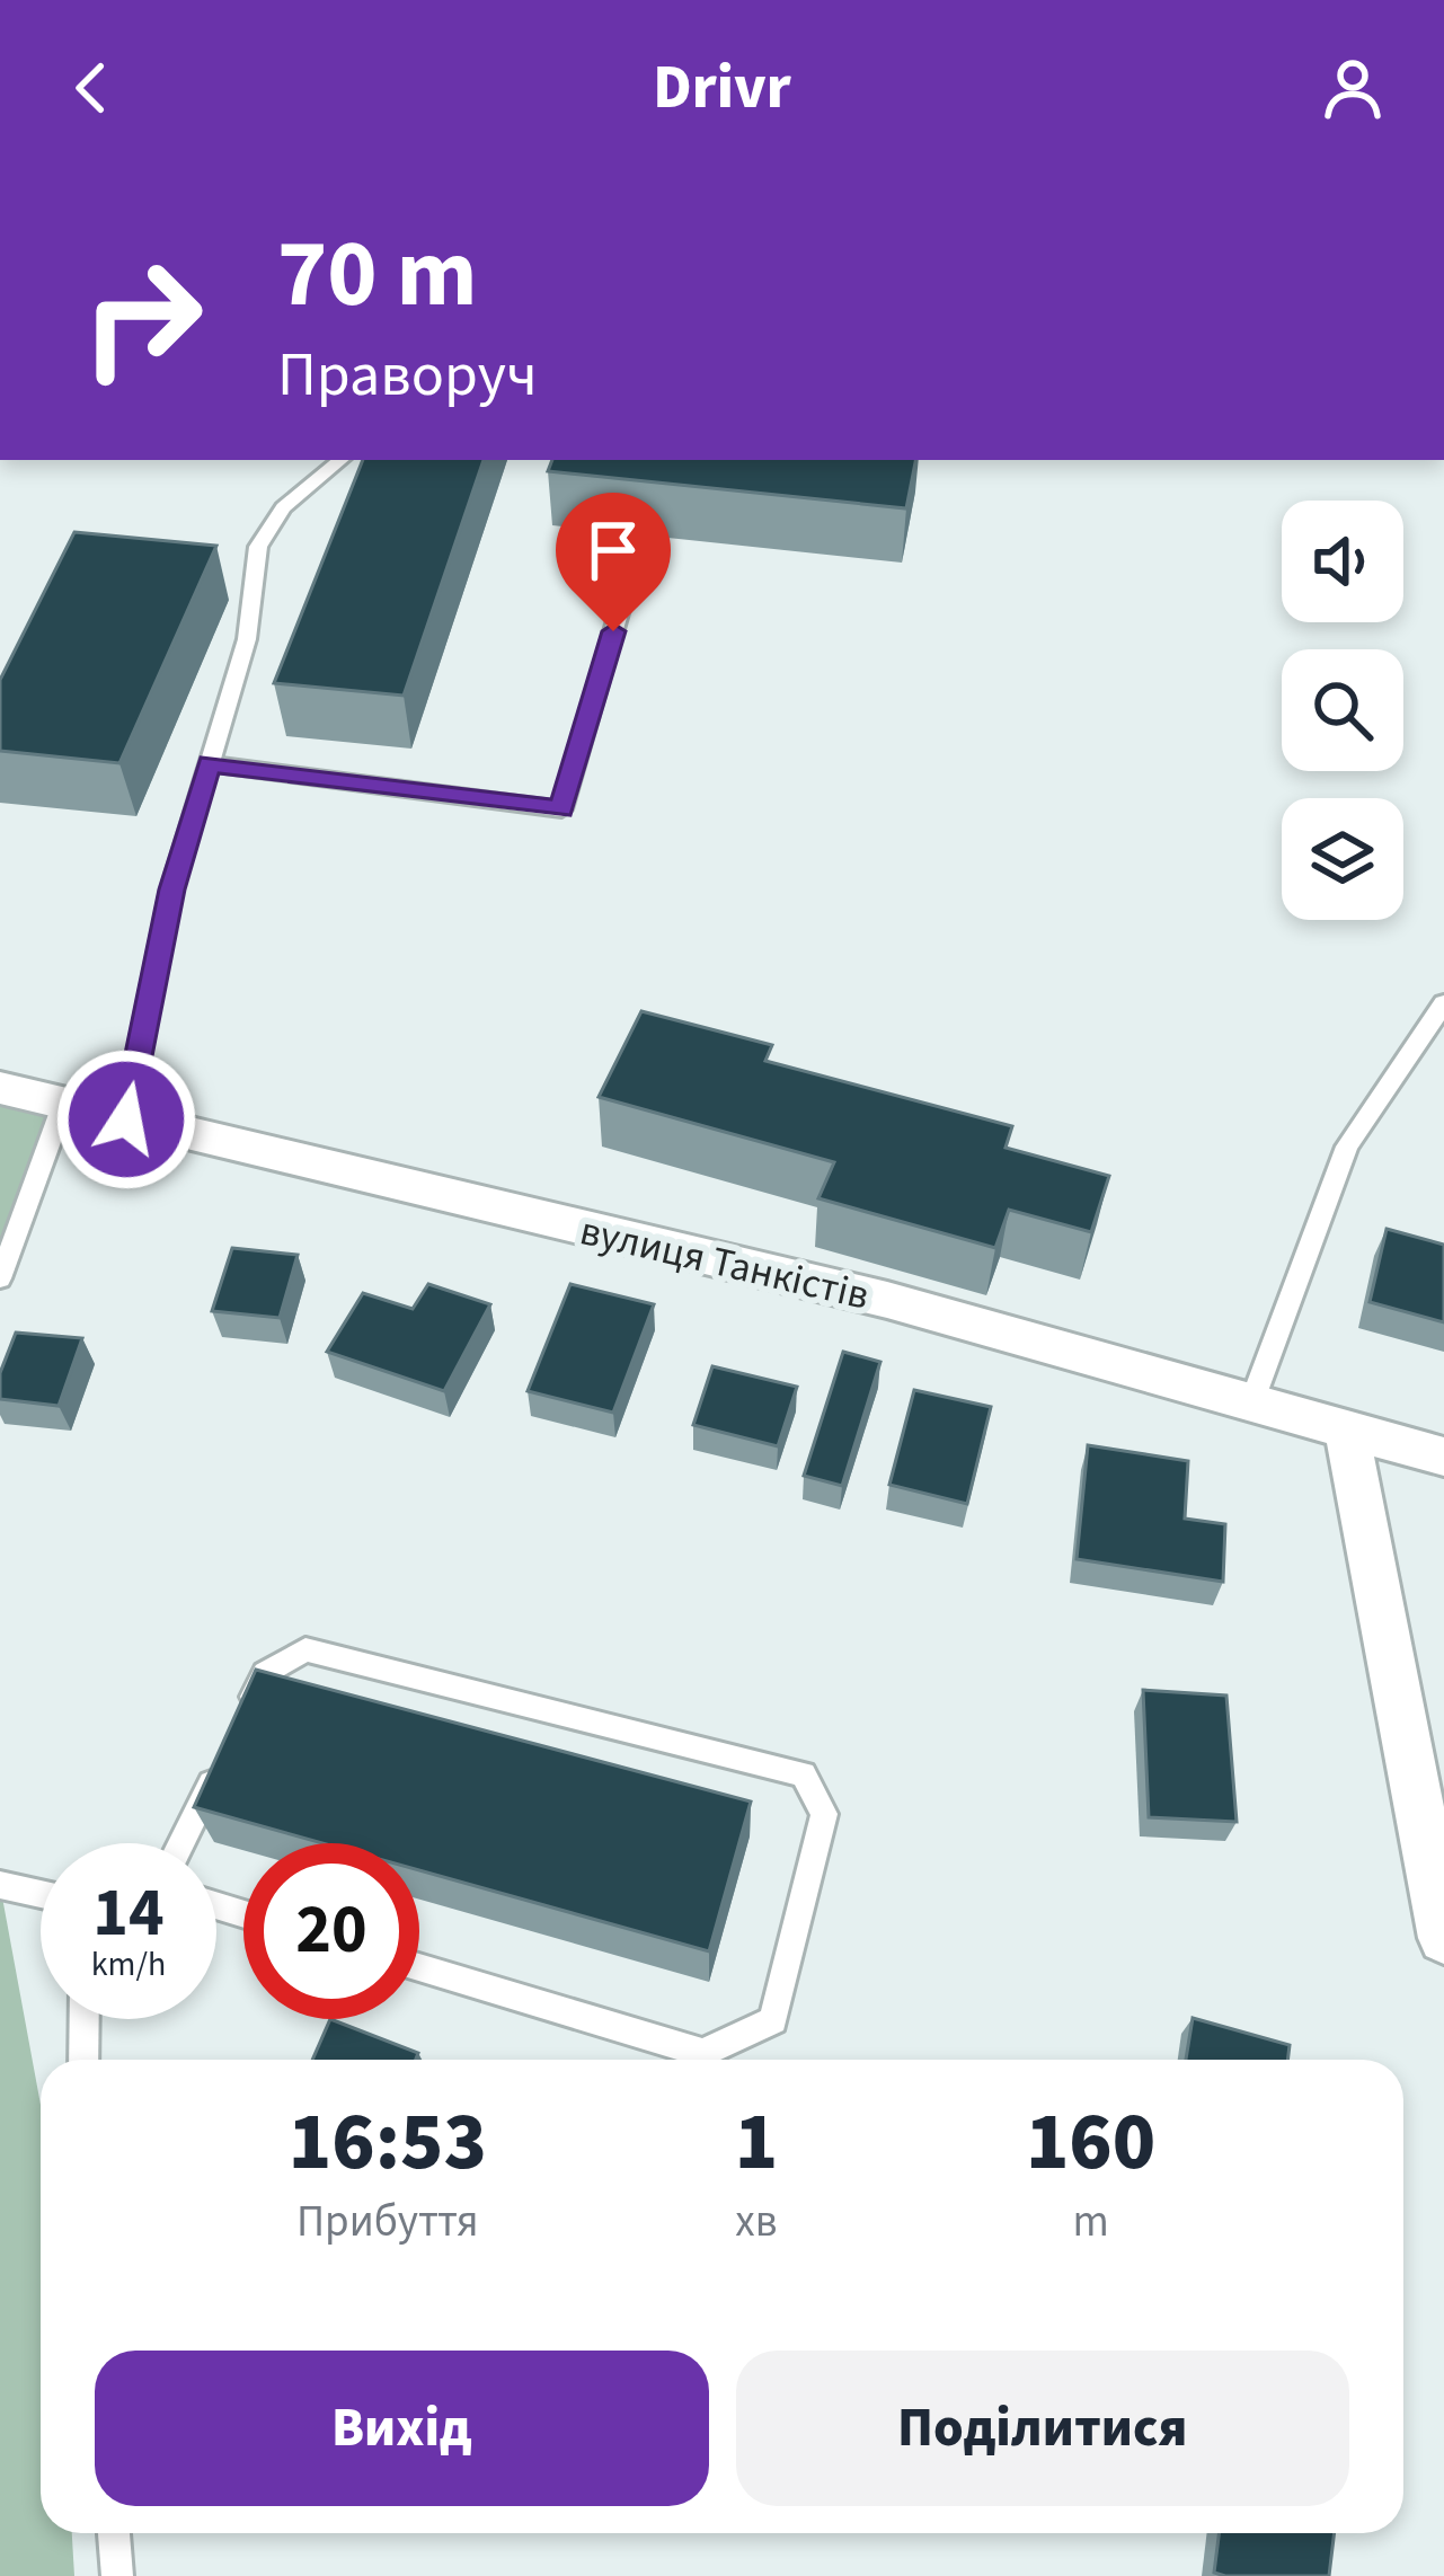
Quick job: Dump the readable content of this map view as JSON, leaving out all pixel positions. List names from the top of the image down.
{
  "streets": {
    "street": ["вулиця Танкістів"]
  },
  "page": {
    "header": "Drivr",
    "turn": ["70 m", "Праворуч"],
    "speed": "14 km/h",
    "limit": "20",
    "eta": [
      "16:53",
      "Прибуття",
      "1",
      "хв",
      "160",
      "m"
    ],
    "buttons": ["Вихід", "Поділитися"]
  }
}
